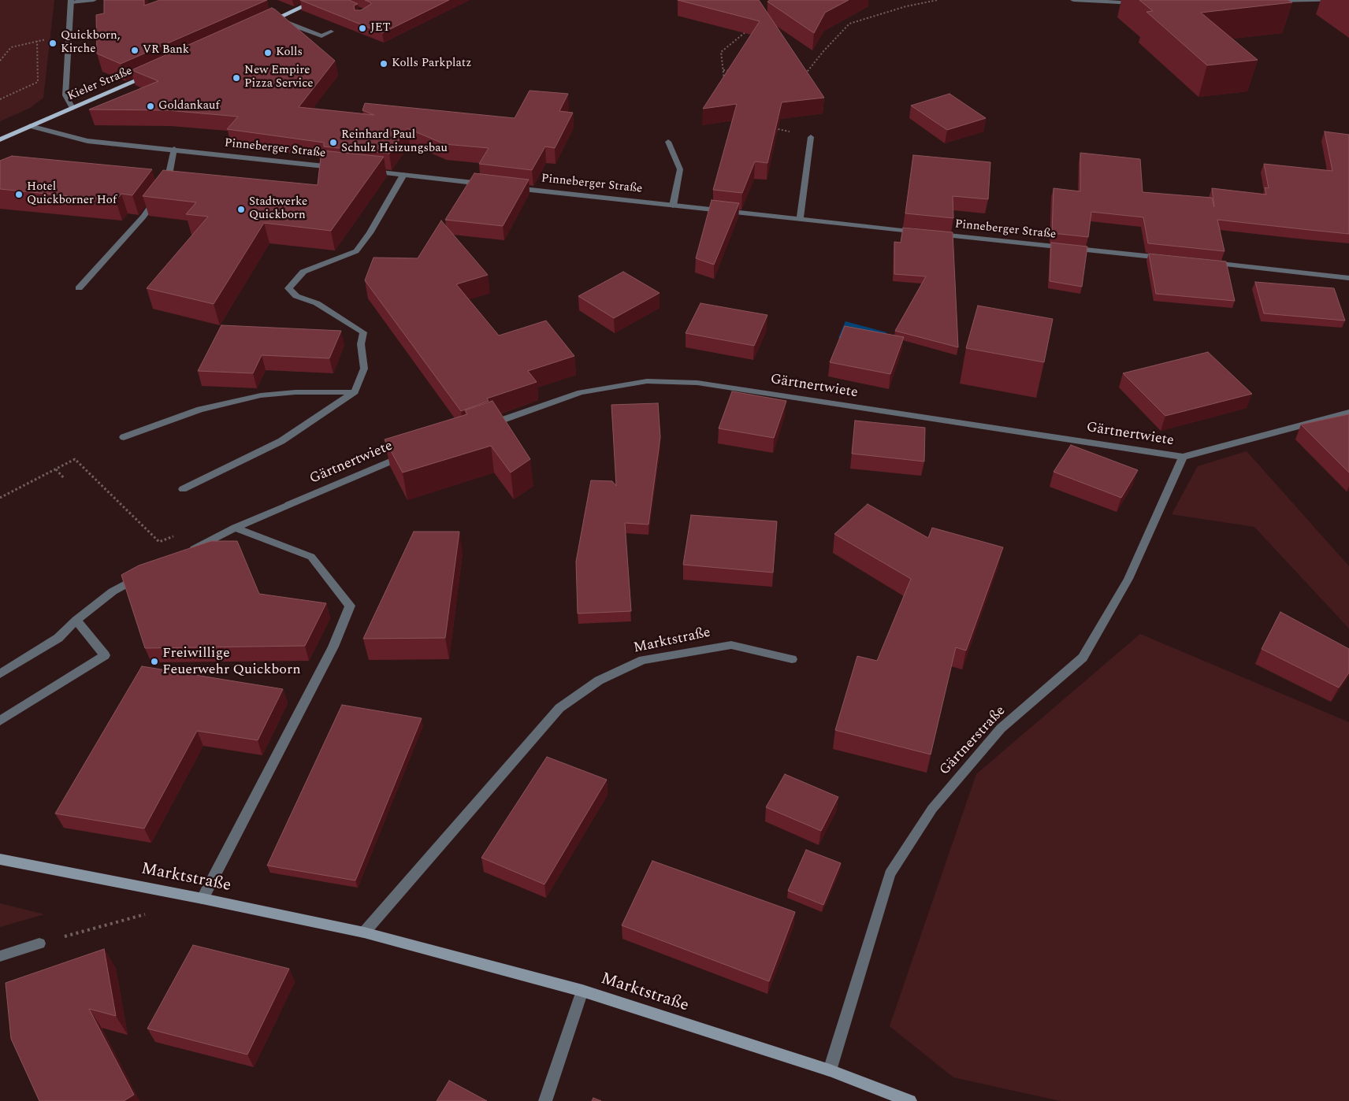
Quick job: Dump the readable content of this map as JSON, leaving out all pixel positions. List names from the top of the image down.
{
  "streets": {
    "main road": ["Kieler Straße", "Marktstraße"],
    "street": ["Pinneberger Straße", "Gärtnertwiete", "Gärtnerstraße"]
  },
  "crossings": [
    ["Kieler Straße", "Pinneberger Straße"],
    ["Gärtnertwiete", "Gärtnerstraße"],
    ["Marktstraße", "Gärtnerstraße"]
  ],
  "places": [
    "JET",
    "Quickborn, Kirche",
    "VR Bank",
    "Kolls",
    "Kolls Parkplatz",
    "New Empire Pizza Service",
    "Goldankauf",
    "Reinhard Paul Schulz Heizungsbau",
    "Hotel Quickborner Hof",
    "Stadtwerke Quickborn",
    "Freiwillige Feuerwehr Quickborn"
  ]
}
